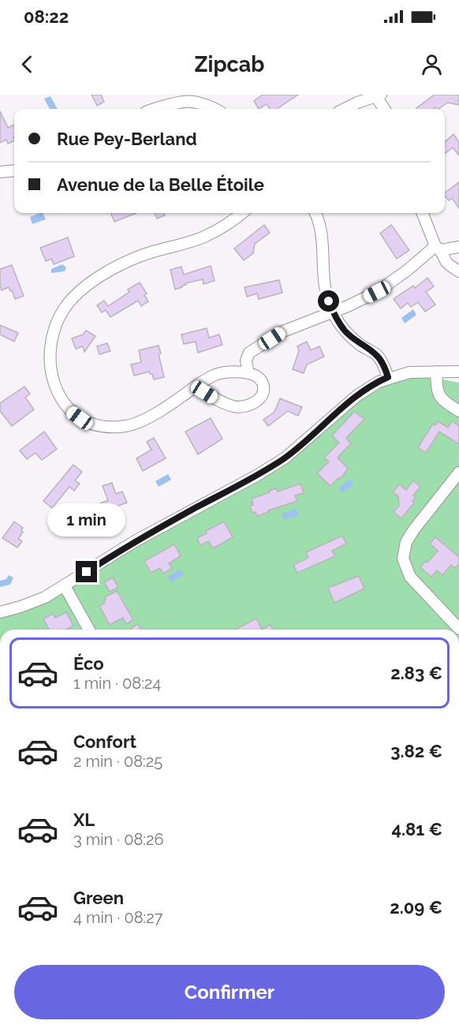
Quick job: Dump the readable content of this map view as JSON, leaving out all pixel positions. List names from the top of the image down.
{
  "page": {
    "status": "08:22",
    "header": "Zipcab",
    "banner": ["Rue Pey-Berland", "Avenue de la Belle Étoile"],
    "bubble": "1 min",
    "list": [
      {
        "name": "Éco",
        "note": "1 min · 08:24",
        "value": "2.83 €"
      },
      {
        "name": "Confort",
        "note": "2 min · 08:25",
        "value": "3.82 €"
      },
      {
        "name": "XL",
        "note": "3 min · 08:26",
        "value": "4.81 €"
      },
      {
        "name": "Green",
        "note": "4 min · 08:27",
        "value": "2.09 €"
      }
    ],
    "buttons": "Confirmer"
  }
}
